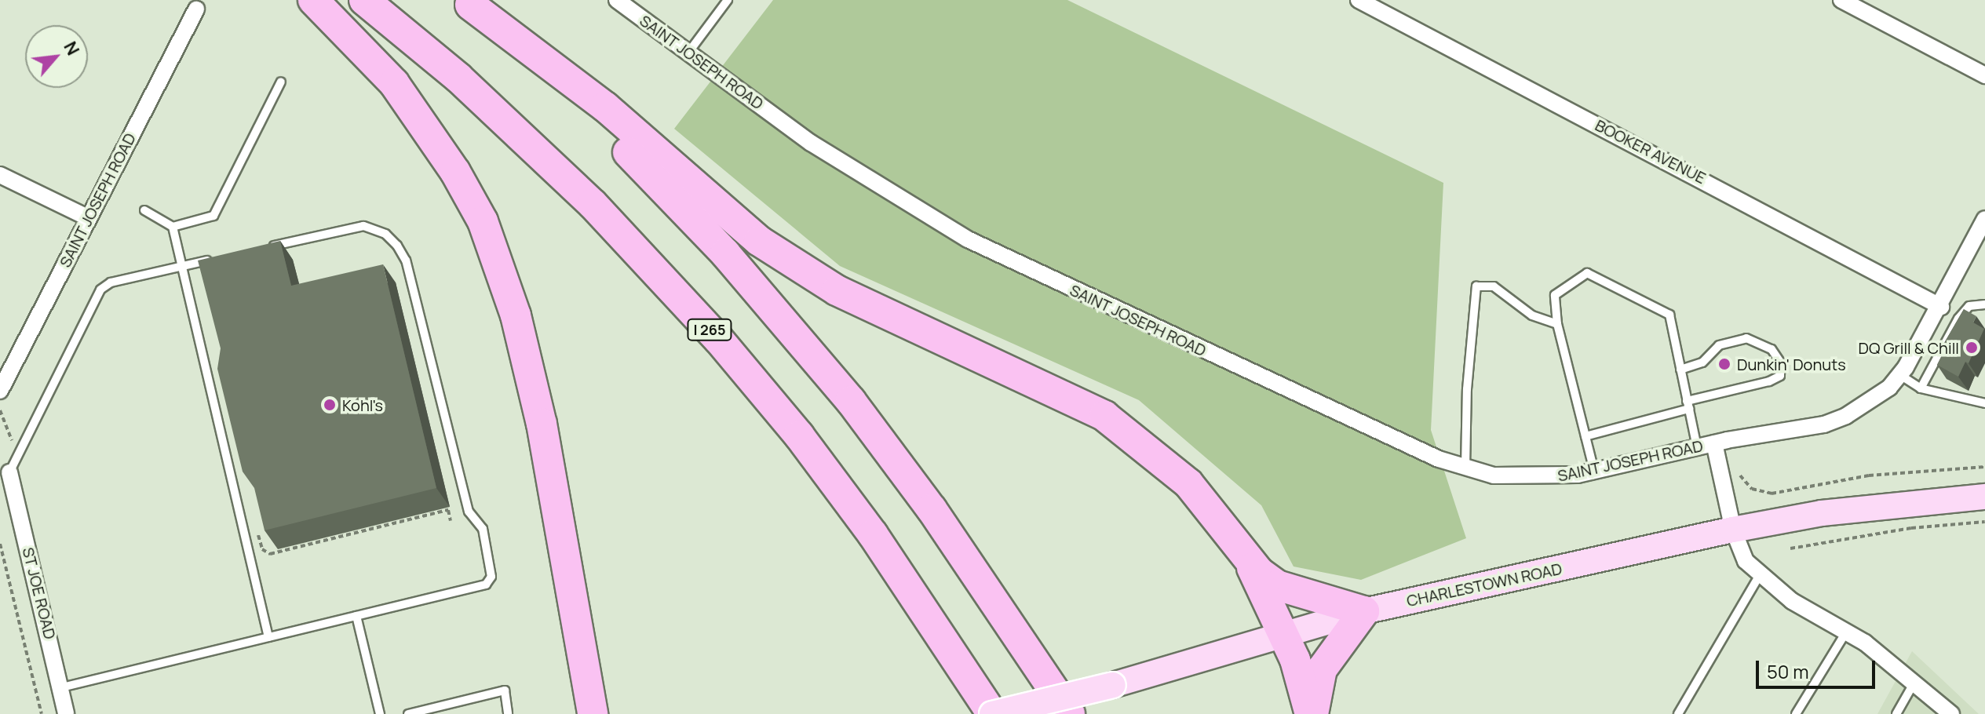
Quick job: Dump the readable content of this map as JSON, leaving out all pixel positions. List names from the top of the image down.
{
  "streets": {
    "highway": ["I 265"],
    "main road": ["CHARLESTOWN ROAD"],
    "street": ["SAINT JOSEPH ROAD", "BOOKER AVENUE", "ST JOE ROAD"]
  },
  "crossings": [
    ["SAINT JOSEPH ROAD", "BOOKER AVENUE"],
    ["I 265", "CHARLESTOWN ROAD"]
  ],
  "places": ["DQ Grill & Chill", "Dunkin' Donuts", "Kohl's"],
  "scale_bar": "50 m",
  "north": "top right"
}
